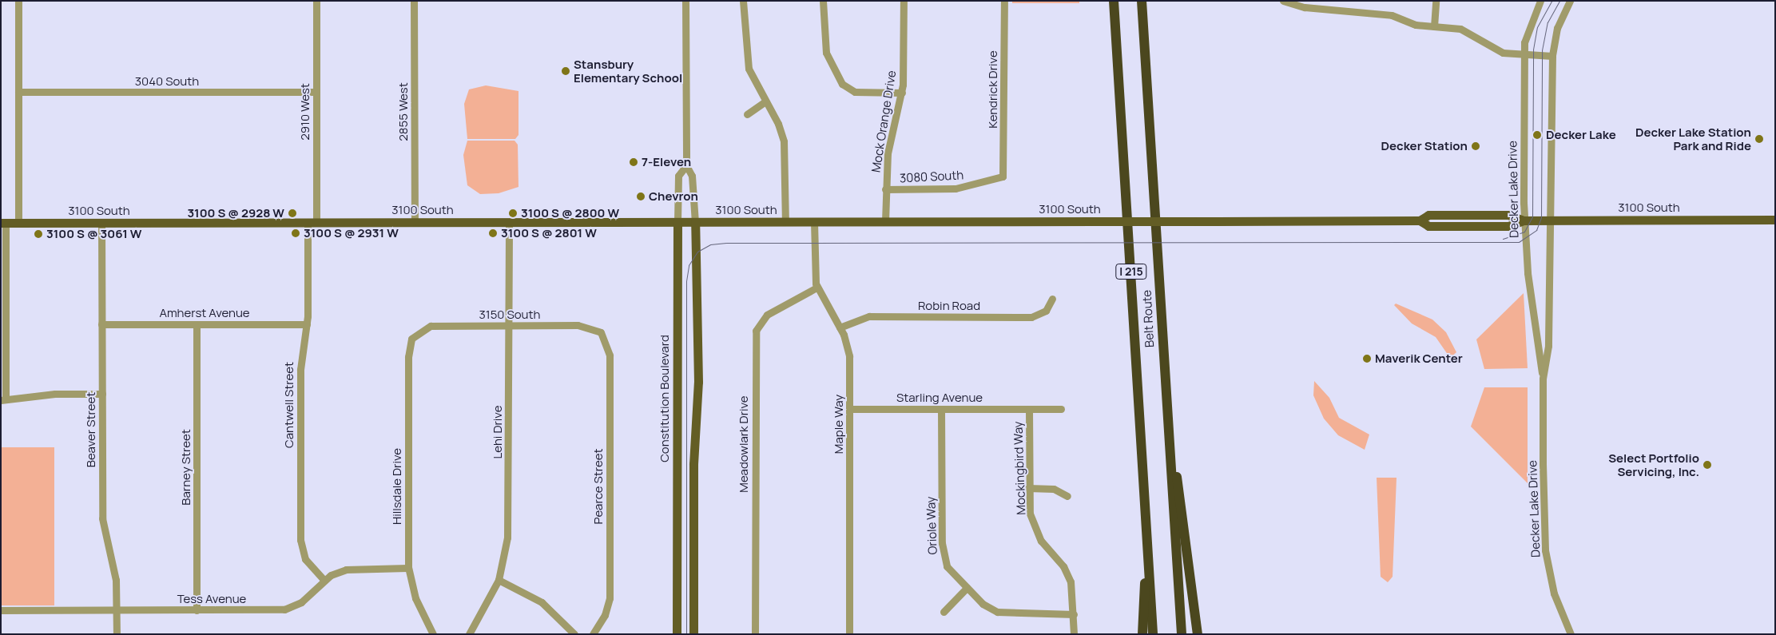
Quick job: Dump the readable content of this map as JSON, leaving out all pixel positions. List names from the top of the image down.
{
  "streets": {
    "highway": ["I 215", "Belt Route"],
    "main road": ["3100 South", "Constitution Boulevard"],
    "street": [
      "3040 South",
      "Kendrick Drive",
      "2910 West",
      "2855 West",
      "Mock Orange Drive",
      "3080 South",
      "Decker Lake Drive",
      "Robin Road",
      "Amherst Avenue",
      "3150 South",
      "Starling Avenue",
      "Cantwell Street",
      "Maple Way",
      "Beaver Street",
      "Lehi Drive",
      "Meadowlark Drive",
      "Barney Street",
      "Mockingbird Way",
      "Hillsdale Drive",
      "Pearce Street",
      "Oriole Way",
      "Tess Avenue"
    ]
  },
  "crossings": [
    ["3040 South", "2910 West"],
    ["Kendrick Drive", "3080 South"],
    ["2910 West", "3100 South"],
    ["2910 West", "Cantwell Street"],
    ["2855 West", "3100 South"],
    ["Mock Orange Drive", "3080 South"],
    ["Mock Orange Drive", "3100 South"],
    ["Decker Lake Drive", "3100 South"],
    ["3100 South", "Constitution Boulevard"],
    ["3100 South", "Cantwell Street"],
    ["3100 South", "Maple Way"],
    ["3100 South", "Beaver Street"],
    ["3100 South", "Lehi Drive"],
    ["Robin Road", "Maple Way"],
    ["Amherst Avenue", "Cantwell Street"],
    ["Amherst Avenue", "Beaver Street"],
    ["Amherst Avenue", "Barney Street"],
    ["3150 South", "Lehi Drive"],
    ["3150 South", "Hillsdale Drive"],
    ["3150 South", "Pearce Street"],
    ["Starling Avenue", "Maple Way"],
    ["Starling Avenue", "Mockingbird Way"],
    ["Starling Avenue", "Oriole Way"],
    ["Cantwell Street", "Tess Avenue"],
    ["Maple Way", "Meadowlark Drive"],
    ["Beaver Street", "Tess Avenue"],
    ["Barney Street", "Tess Avenue"],
    ["Mockingbird Way", "Oriole Way"],
    ["Hillsdale Drive", "Tess Avenue"]
  ],
  "places": [
    "Stansbury Elementary School",
    "Decker Lake",
    "Decker Lake Station Park and Ride",
    "Decker Station",
    "7-Eleven",
    "Chevron",
    "3100 S @ 2928 W",
    "3100 S @ 2800 W",
    "3100 S @ 2931 W",
    "3100 S @ 2801 W",
    "3100 S @ 3061 W",
    "Maverik Center",
    "Select Portfolio Servicing, Inc."
  ]
}
